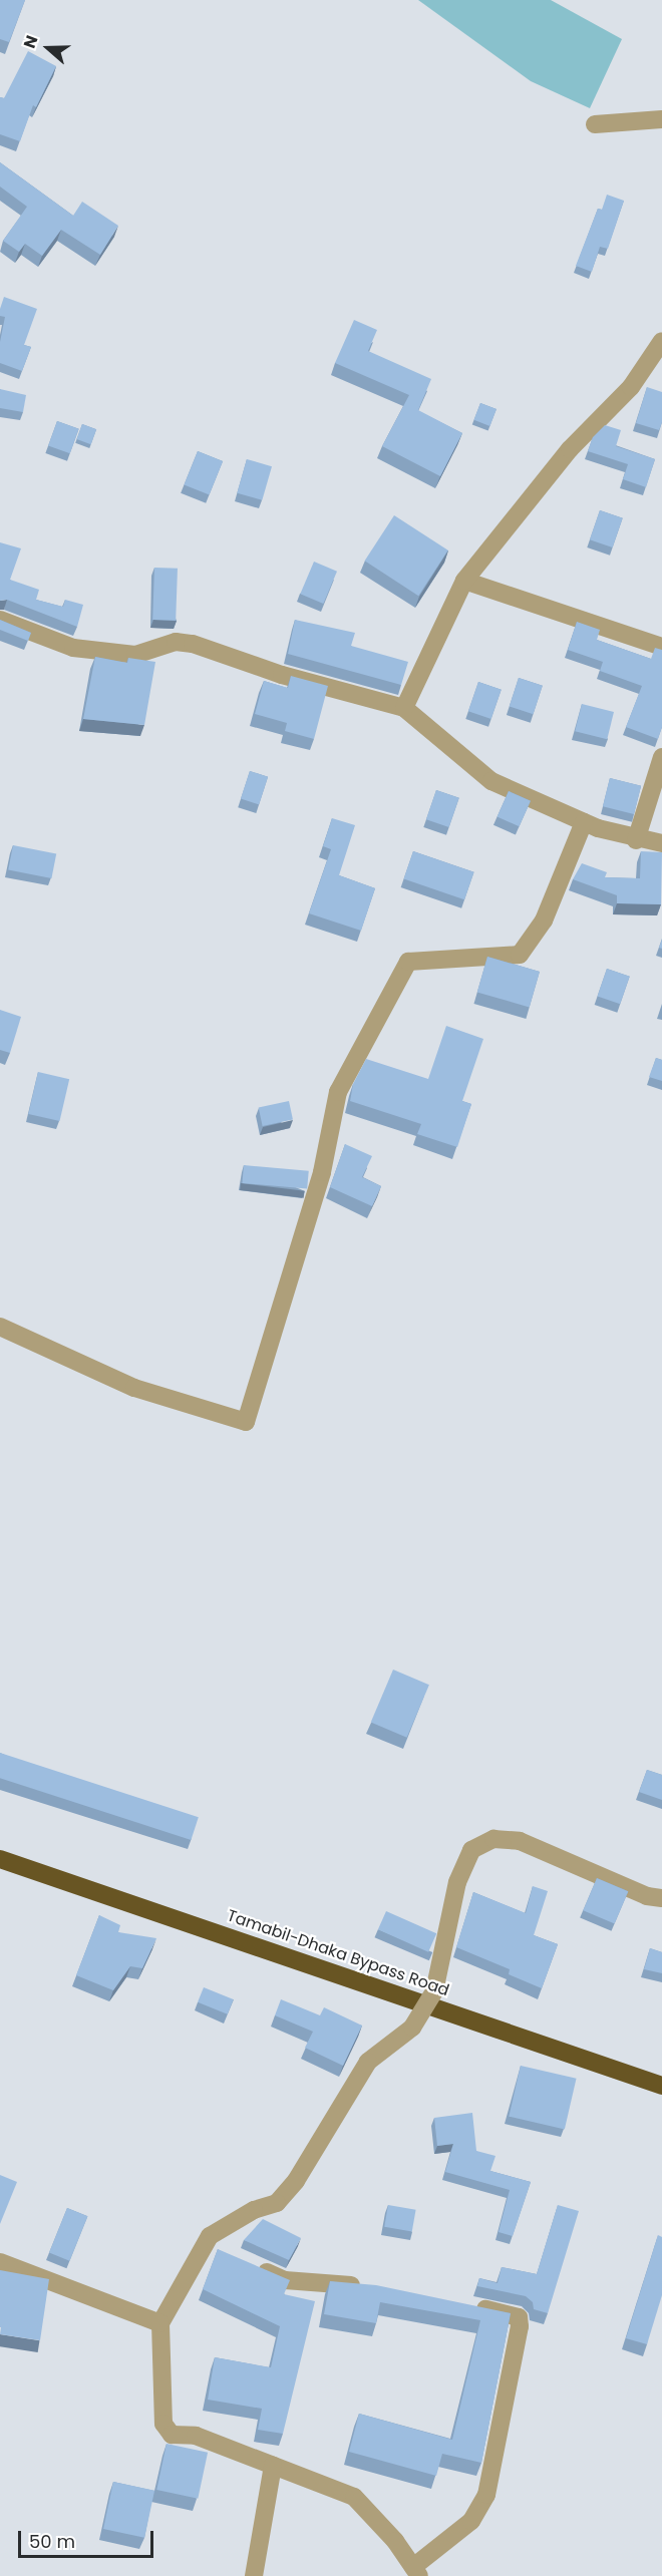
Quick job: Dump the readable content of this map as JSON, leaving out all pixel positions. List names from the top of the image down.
{
  "streets": {
    "highway": ["Tamabil-Dhaka Bypass Road"]
  },
  "scale_bar": "50 m",
  "north": "left"
}
